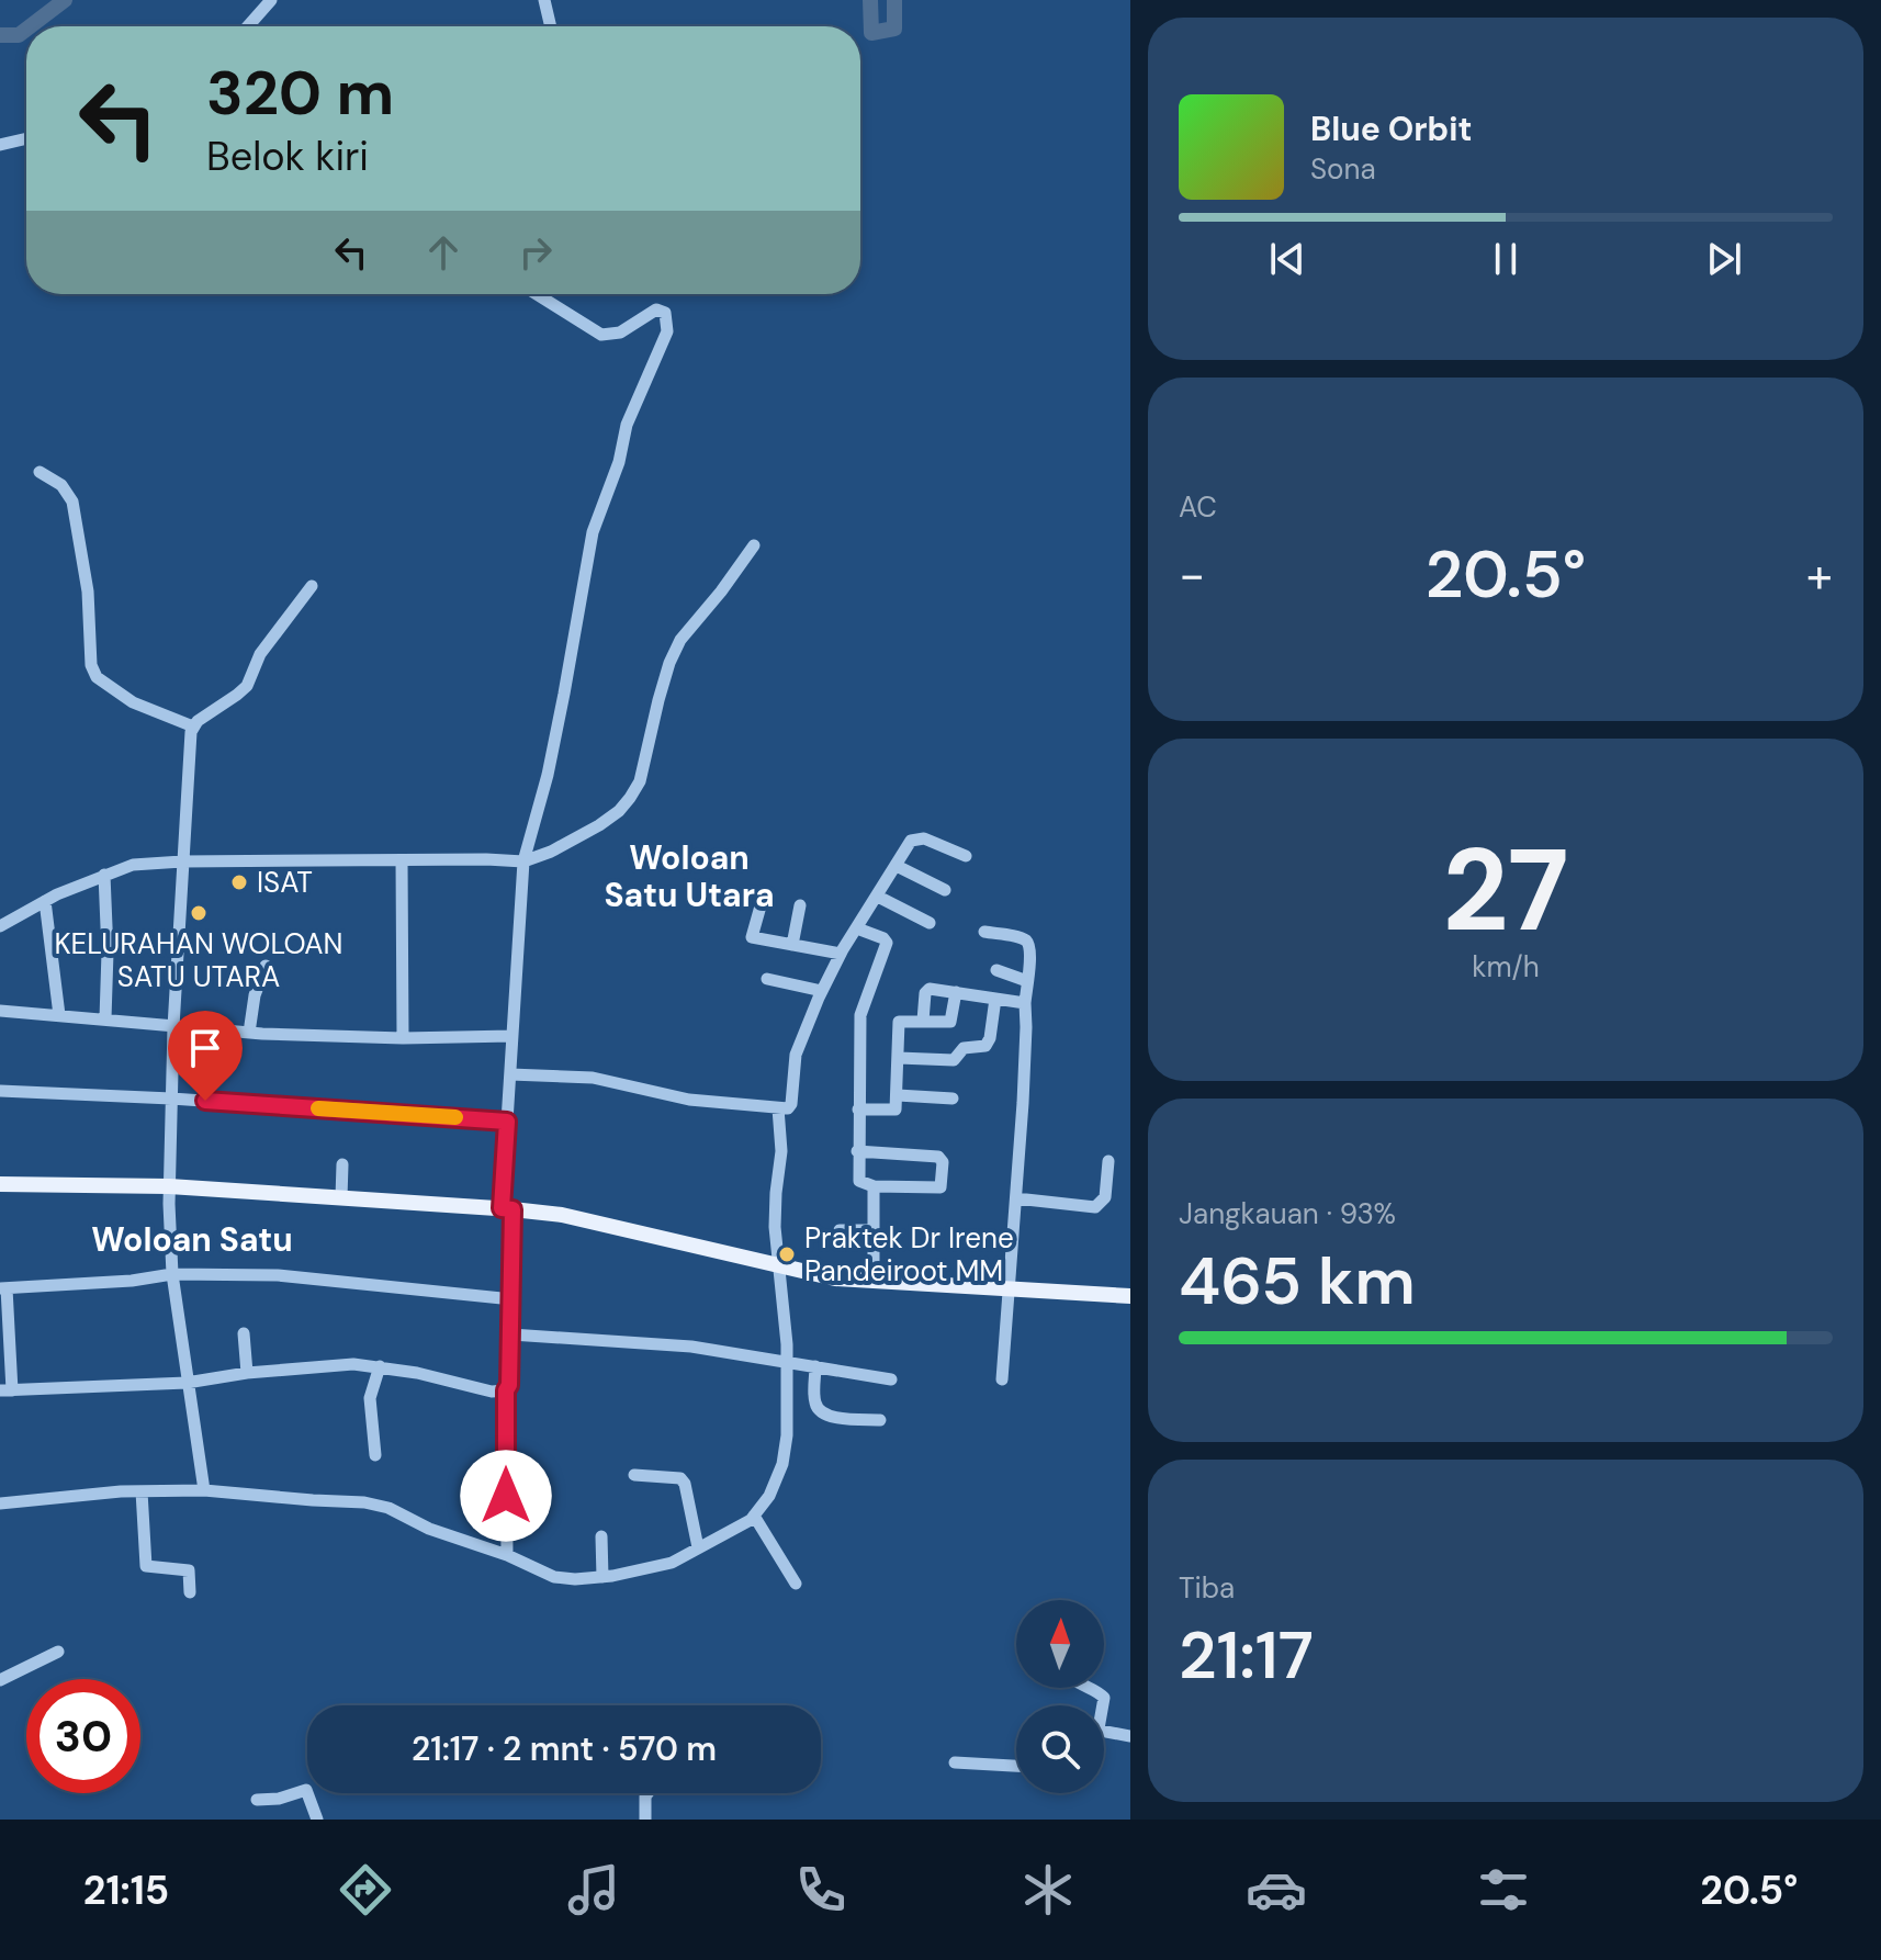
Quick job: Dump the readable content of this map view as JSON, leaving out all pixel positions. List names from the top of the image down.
{
  "districts": ["Woloan Satu Utara", "Woloan Satu"],
  "places": ["ISAT", "KELURAHAN WOLOAN SATU UTARA", "Praktek Dr Irene Pandeiroot MM"],
  "north": "top",
  "page": {
    "turn": ["320 m", "Belok kiri"],
    "song": ["Blue Orbit", "Sona"],
    "tile": [
      "AC",
      ["27", "km/h"],
      ["Jangkauan · 93%", "465 km"],
      ["Tiba", "21:17"]
    ],
    "heat": ["−", "20.5°", "+"],
    "limit": "30",
    "trip": "21:17 · 2 mnt · 570 m",
    "tabs": ["21:15", "20.5°"]
  }
}
